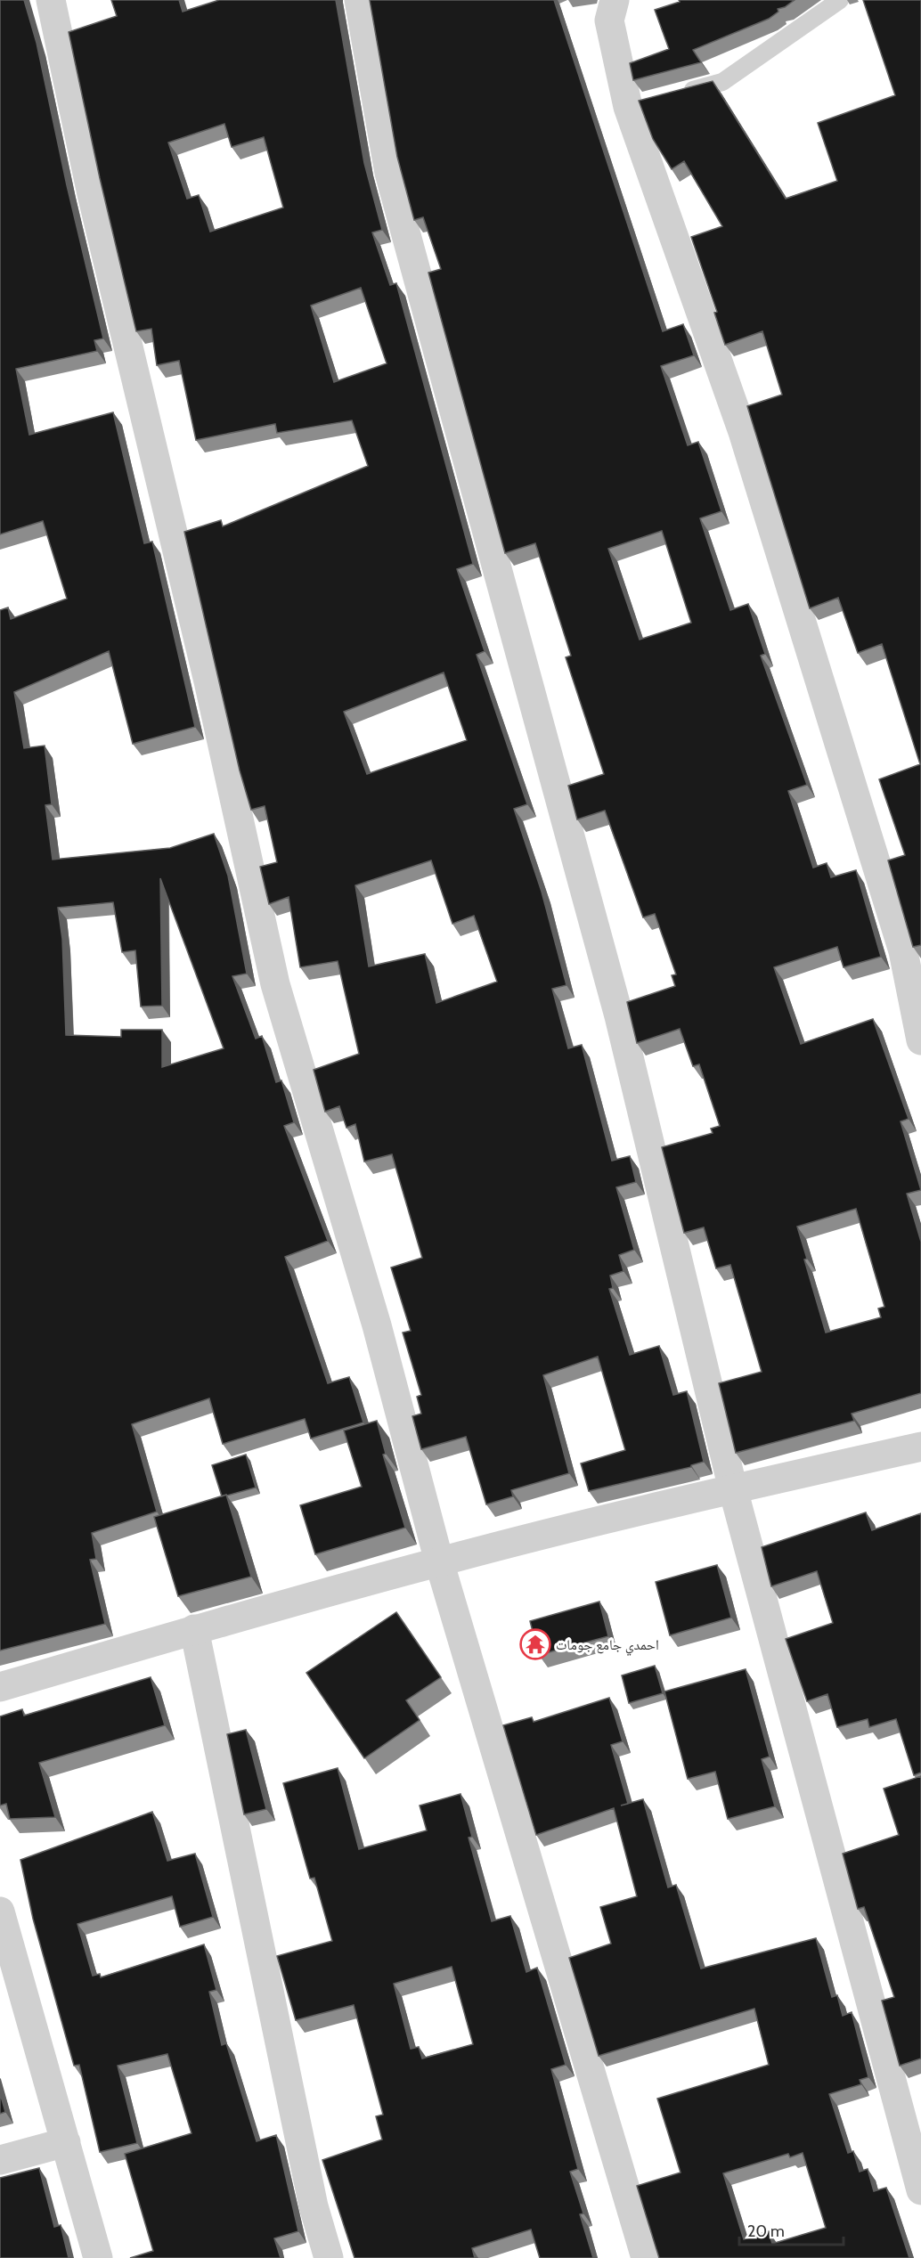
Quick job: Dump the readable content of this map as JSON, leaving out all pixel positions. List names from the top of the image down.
{
  "places": {
    "temple": ["احمدي جامع جومات"]
  },
  "scale_bar": "20 m"
}
